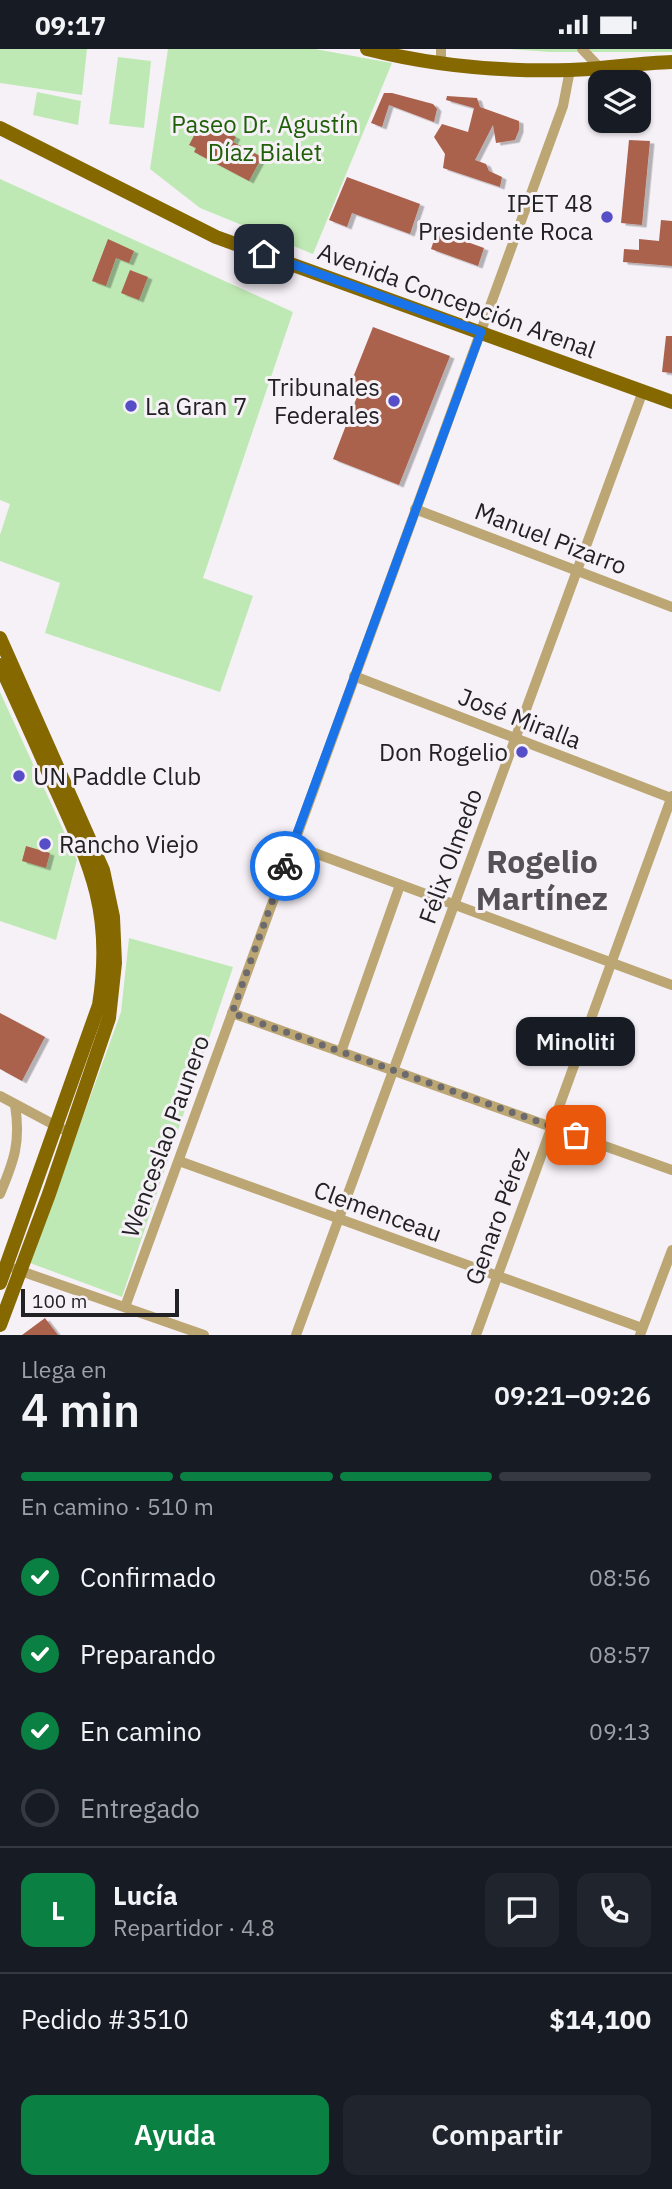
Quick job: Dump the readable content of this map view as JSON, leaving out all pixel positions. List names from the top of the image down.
{
  "streets": {
    "main road": ["Avenida Concepción Arenal"],
    "street": [
      "Manuel Pizarro",
      "José Miralla",
      "Félix Olmedo",
      "Wenceslao Paunero",
      "Clemenceau",
      "Genaro Pérez"
    ]
  },
  "crossings": [
    ["Avenida Concepción Arenal", "Félix Olmedo"],
    ["Avenida Concepción Arenal", "Wenceslao Paunero"],
    ["Manuel Pizarro", "Félix Olmedo"],
    ["Manuel Pizarro", "Wenceslao Paunero"],
    ["José Miralla", "Félix Olmedo"],
    ["José Miralla", "Wenceslao Paunero"],
    ["José Miralla", "Genaro Pérez"],
    ["Félix Olmedo", "Clemenceau"],
    ["Wenceslao Paunero", "Clemenceau"],
    ["Clemenceau", "Genaro Pérez"]
  ],
  "districts": ["Rogelio Martínez"],
  "parks": ["Paseo Dr. Agustín Díaz Bialet"],
  "places": [
    "IPET 48 Presidente Roca",
    "Tribunales Federales",
    "La Gran 7",
    "Don Rogelio",
    "UN Paddle Club",
    "Rancho Viejo",
    "Minoliti"
  ],
  "scale_bar": "100 m",
  "page": {
    "status": "09:17",
    "bubble": "Minoliti",
    "scale": "100 m",
    "heading": ["4 min", "Llega en", "09:21–09:26"],
    "panel": [
      "Lucía",
      "Repartidor · 4.8",
      "Pedido #3510",
      "$14,100"
    ],
    "bar": "En camino · 510 m",
    "list": [
      ["Confirmado", "08:56"],
      ["Preparando", "08:57"],
      ["En camino", "09:13"],
      "Entregado"
    ],
    "round": "L",
    "buttons": ["Ayuda", "Compartir"]
  }
}
